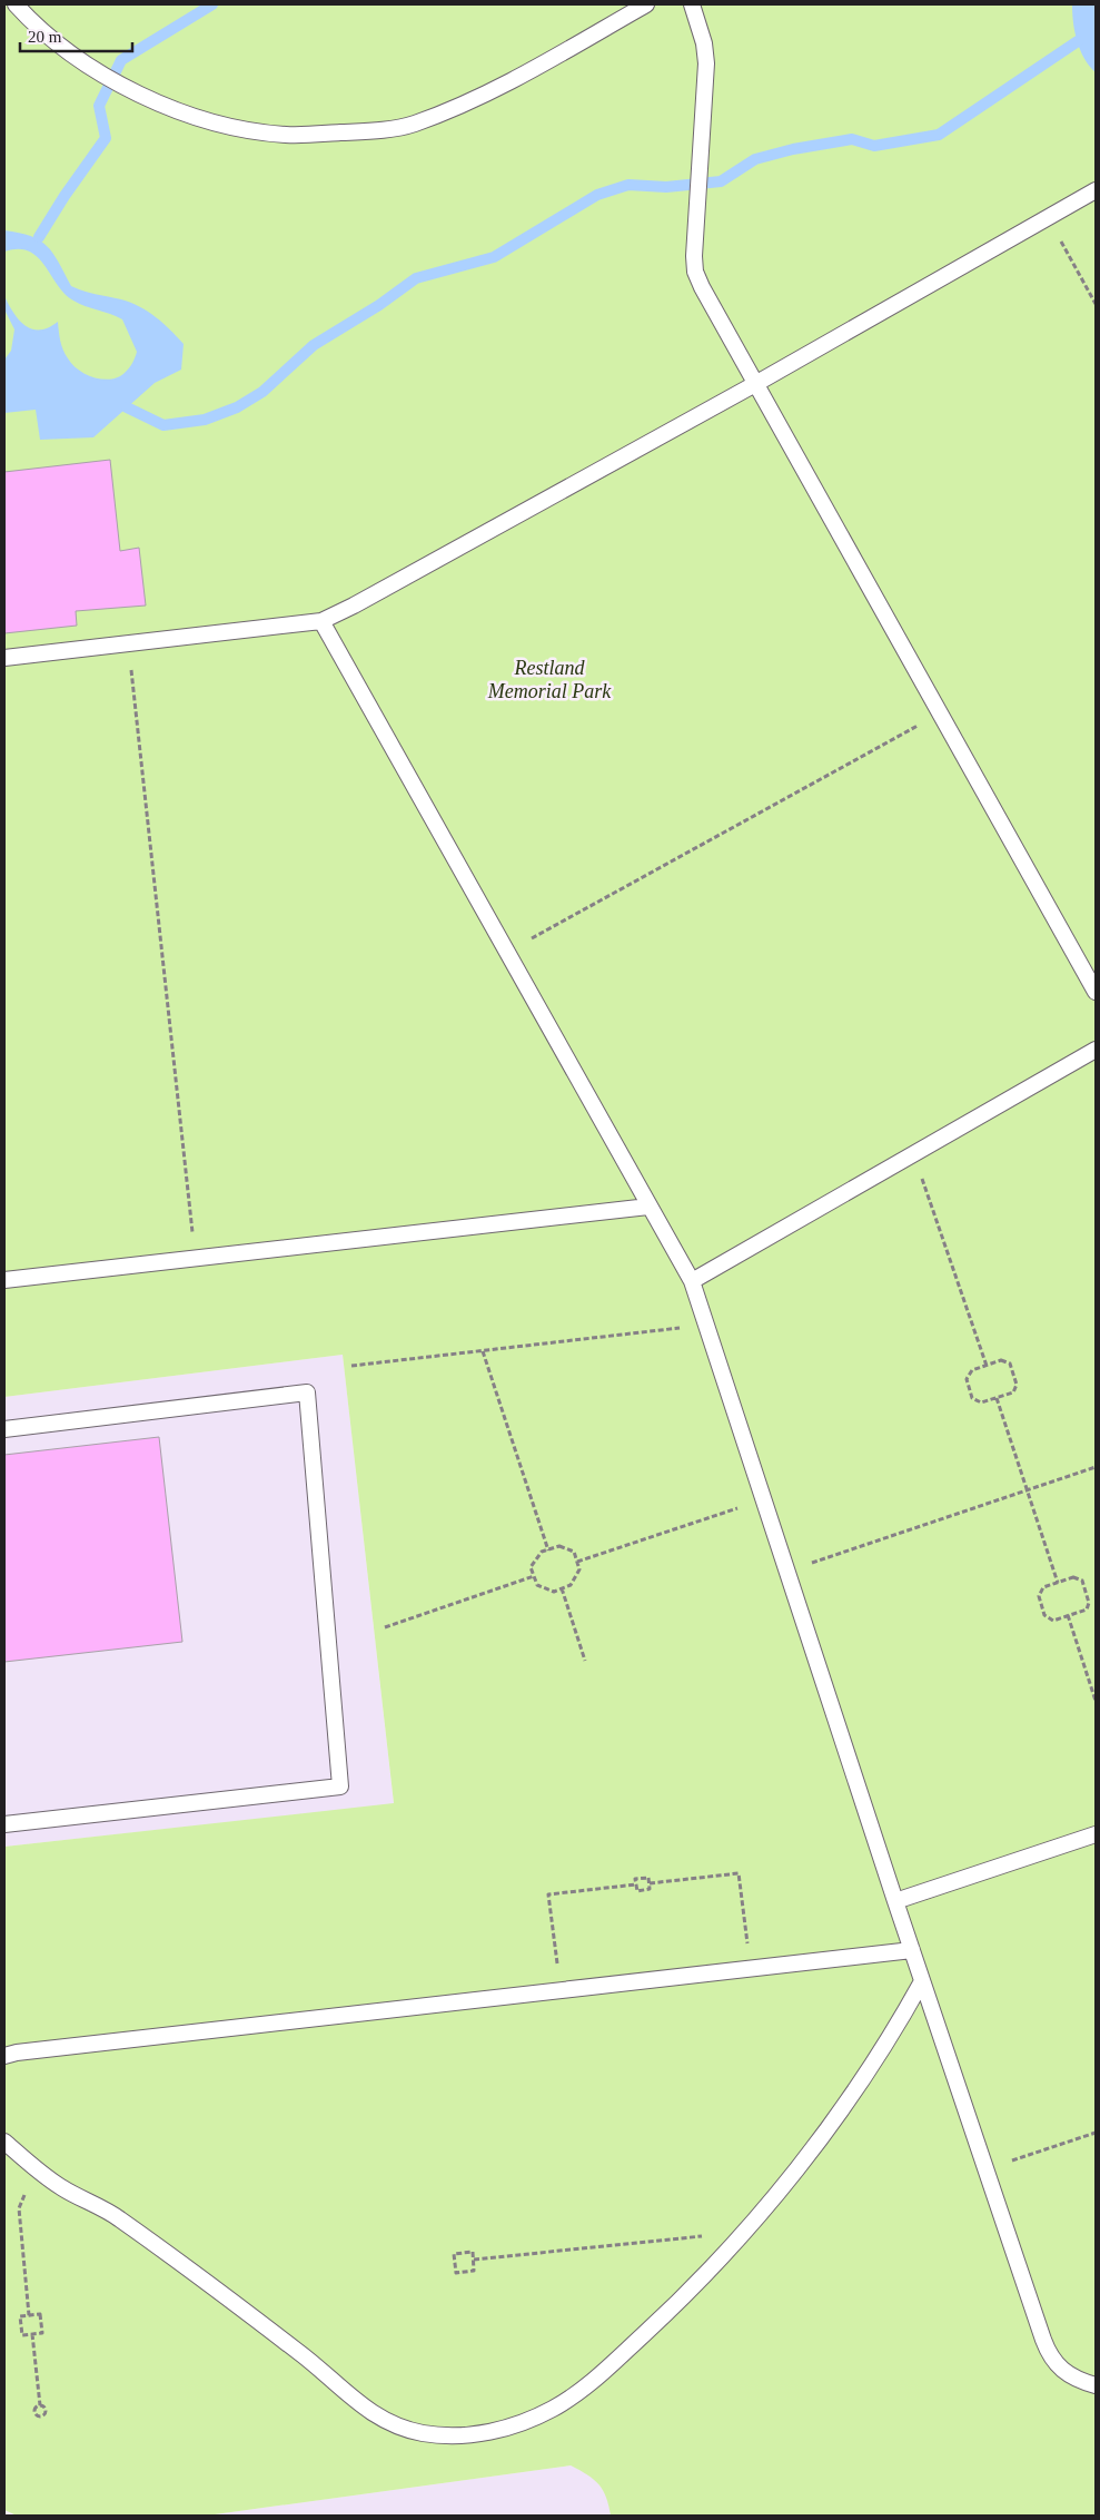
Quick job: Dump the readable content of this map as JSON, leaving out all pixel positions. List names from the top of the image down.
{
  "parks": ["Restland Memorial Park"],
  "scale_bar": "20 m"
}
